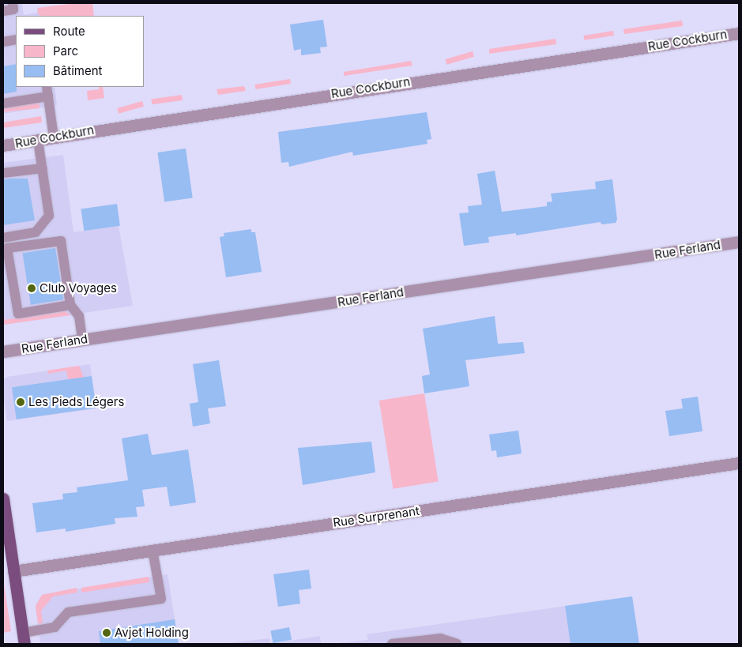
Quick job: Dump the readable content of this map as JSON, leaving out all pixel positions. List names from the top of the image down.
{
  "streets": {
    "street": ["Rue Cockburn", "Rue Ferland", "Rue Surprenant"]
  },
  "places": ["Club Voyages", "Les Pieds Légers", "Avjet Holding"],
  "legend": ["Route", "Parc", "Bâtiment"]
}
